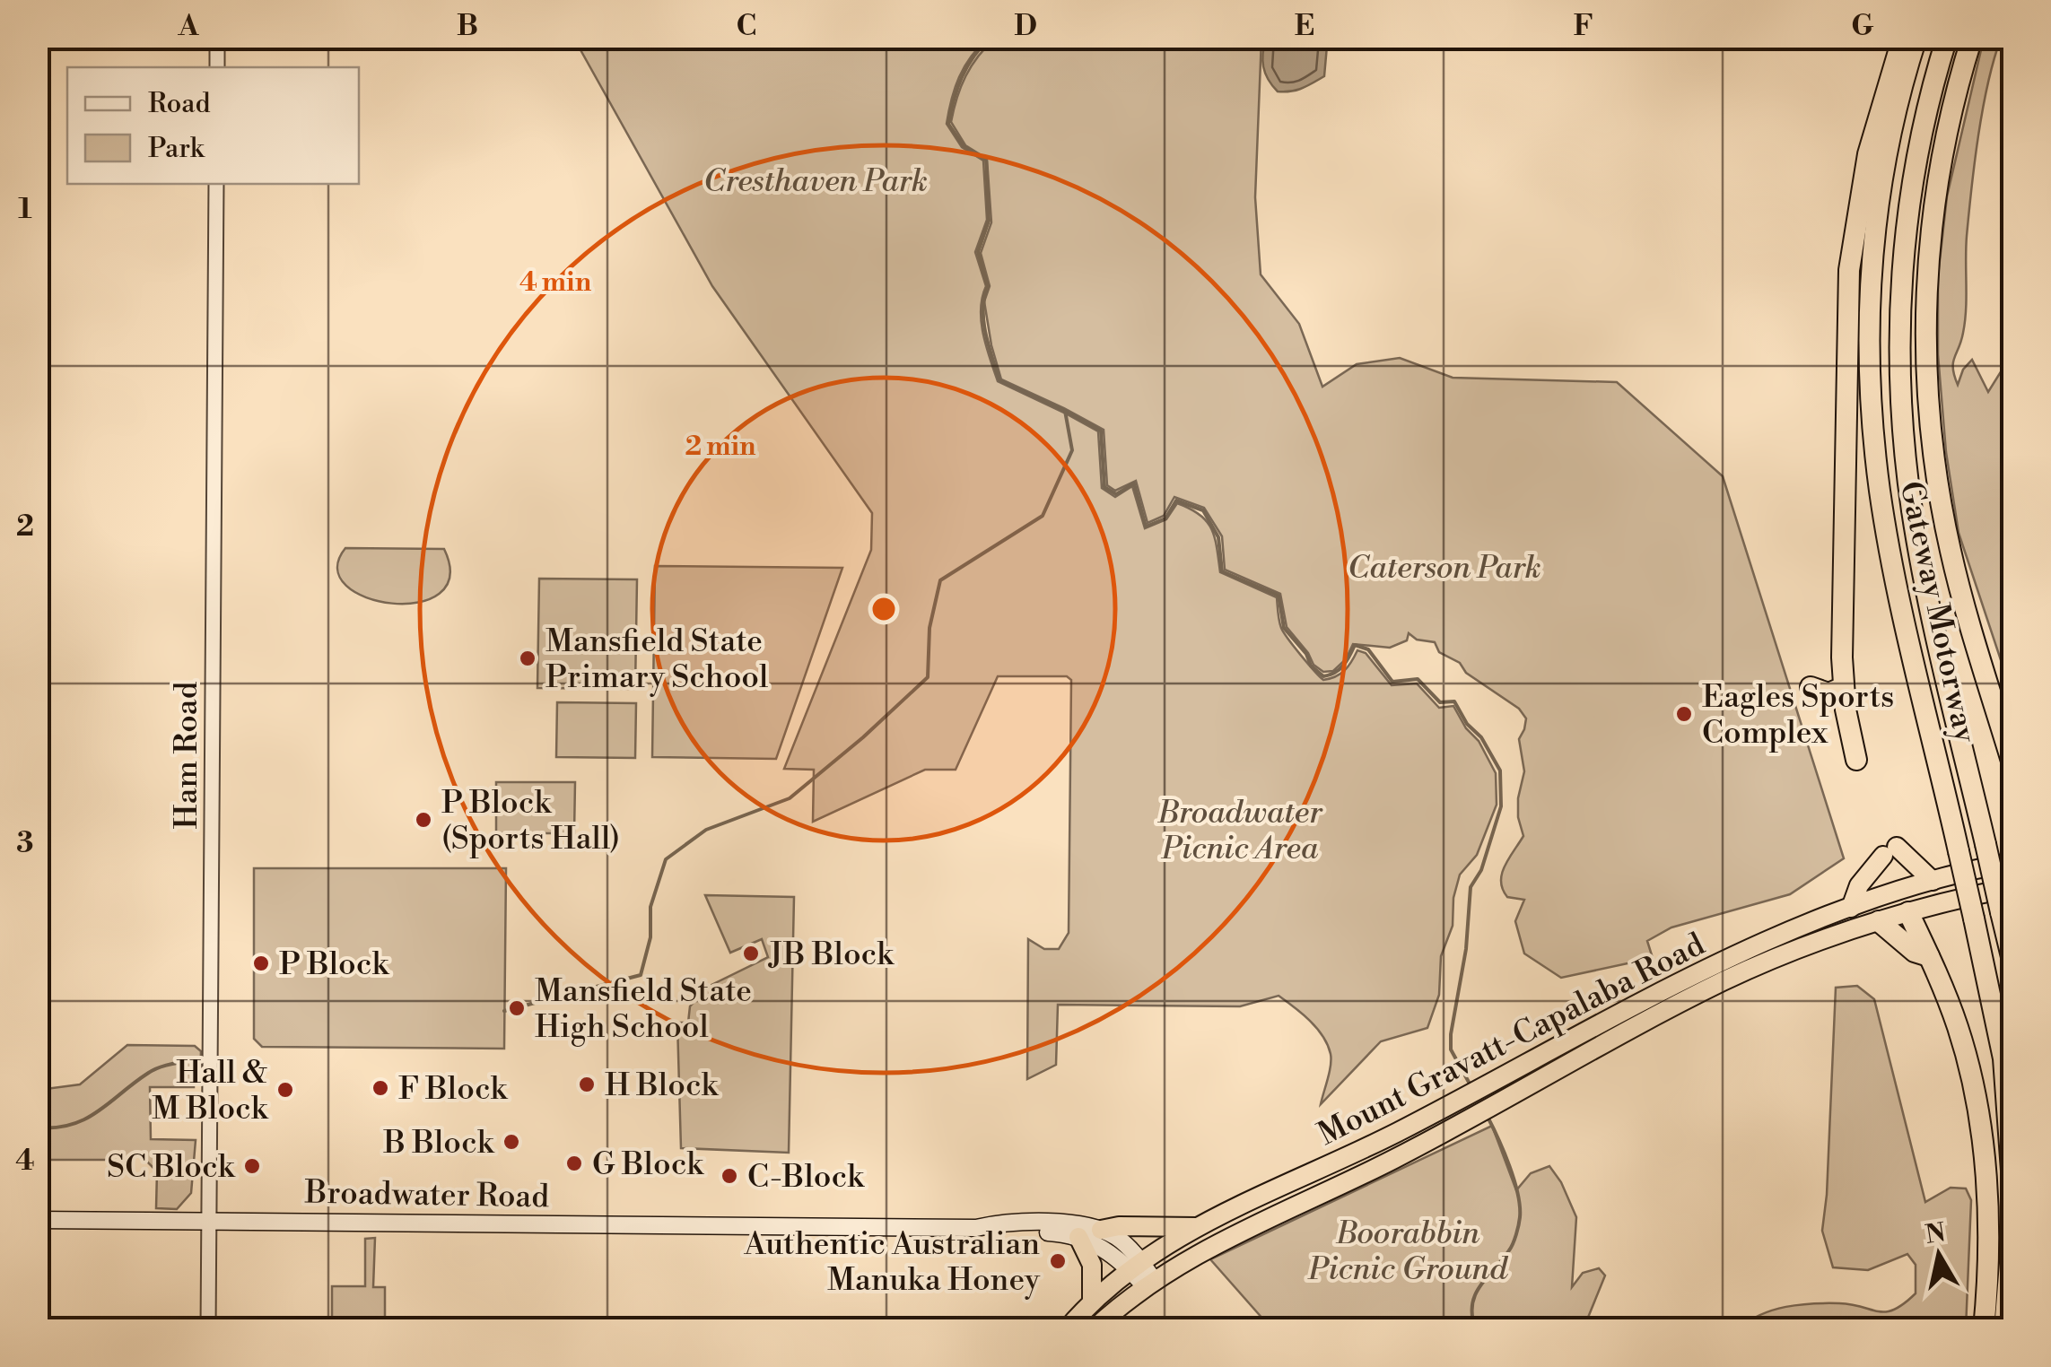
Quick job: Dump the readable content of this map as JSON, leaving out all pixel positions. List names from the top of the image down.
{
  "streets": {
    "highway": ["Gateway Motorway", "Mount Gravatt-Capalaba Road"],
    "main road": ["Broadwater Road"],
    "street": ["Ham Road"]
  },
  "crossings": [
    ["Ham Road", "Broadwater Road"],
    ["Mount Gravatt-Capalaba Road", "Broadwater Road"]
  ],
  "parks": [
    "Cresthaven Park",
    "Caterson Park",
    "Broadwater Picnic Area",
    "Boorabbin Picnic Ground"
  ],
  "places": [
    "Mansfield State Primary School",
    "Eagles Sports Complex",
    "P Block (Sports Hall)",
    "JB Block",
    "P Block",
    "Mansfield State High School",
    "H Block",
    "F Block",
    "Hall & M Block",
    "B Block",
    "G Block",
    "SC Block",
    "C-Block",
    "Authentic Australian Manuka Honey"
  ],
  "legend": ["Road", "Park"],
  "north": "top",
  "grid": {
    "columns": [
      "A",
      "B",
      "C",
      "D",
      "E",
      "F",
      "G"
    ],
    "rows": [
      "1",
      "2",
      "3",
      "4"
    ]
  },
  "rings": ["4 min", "2 min"]
}
